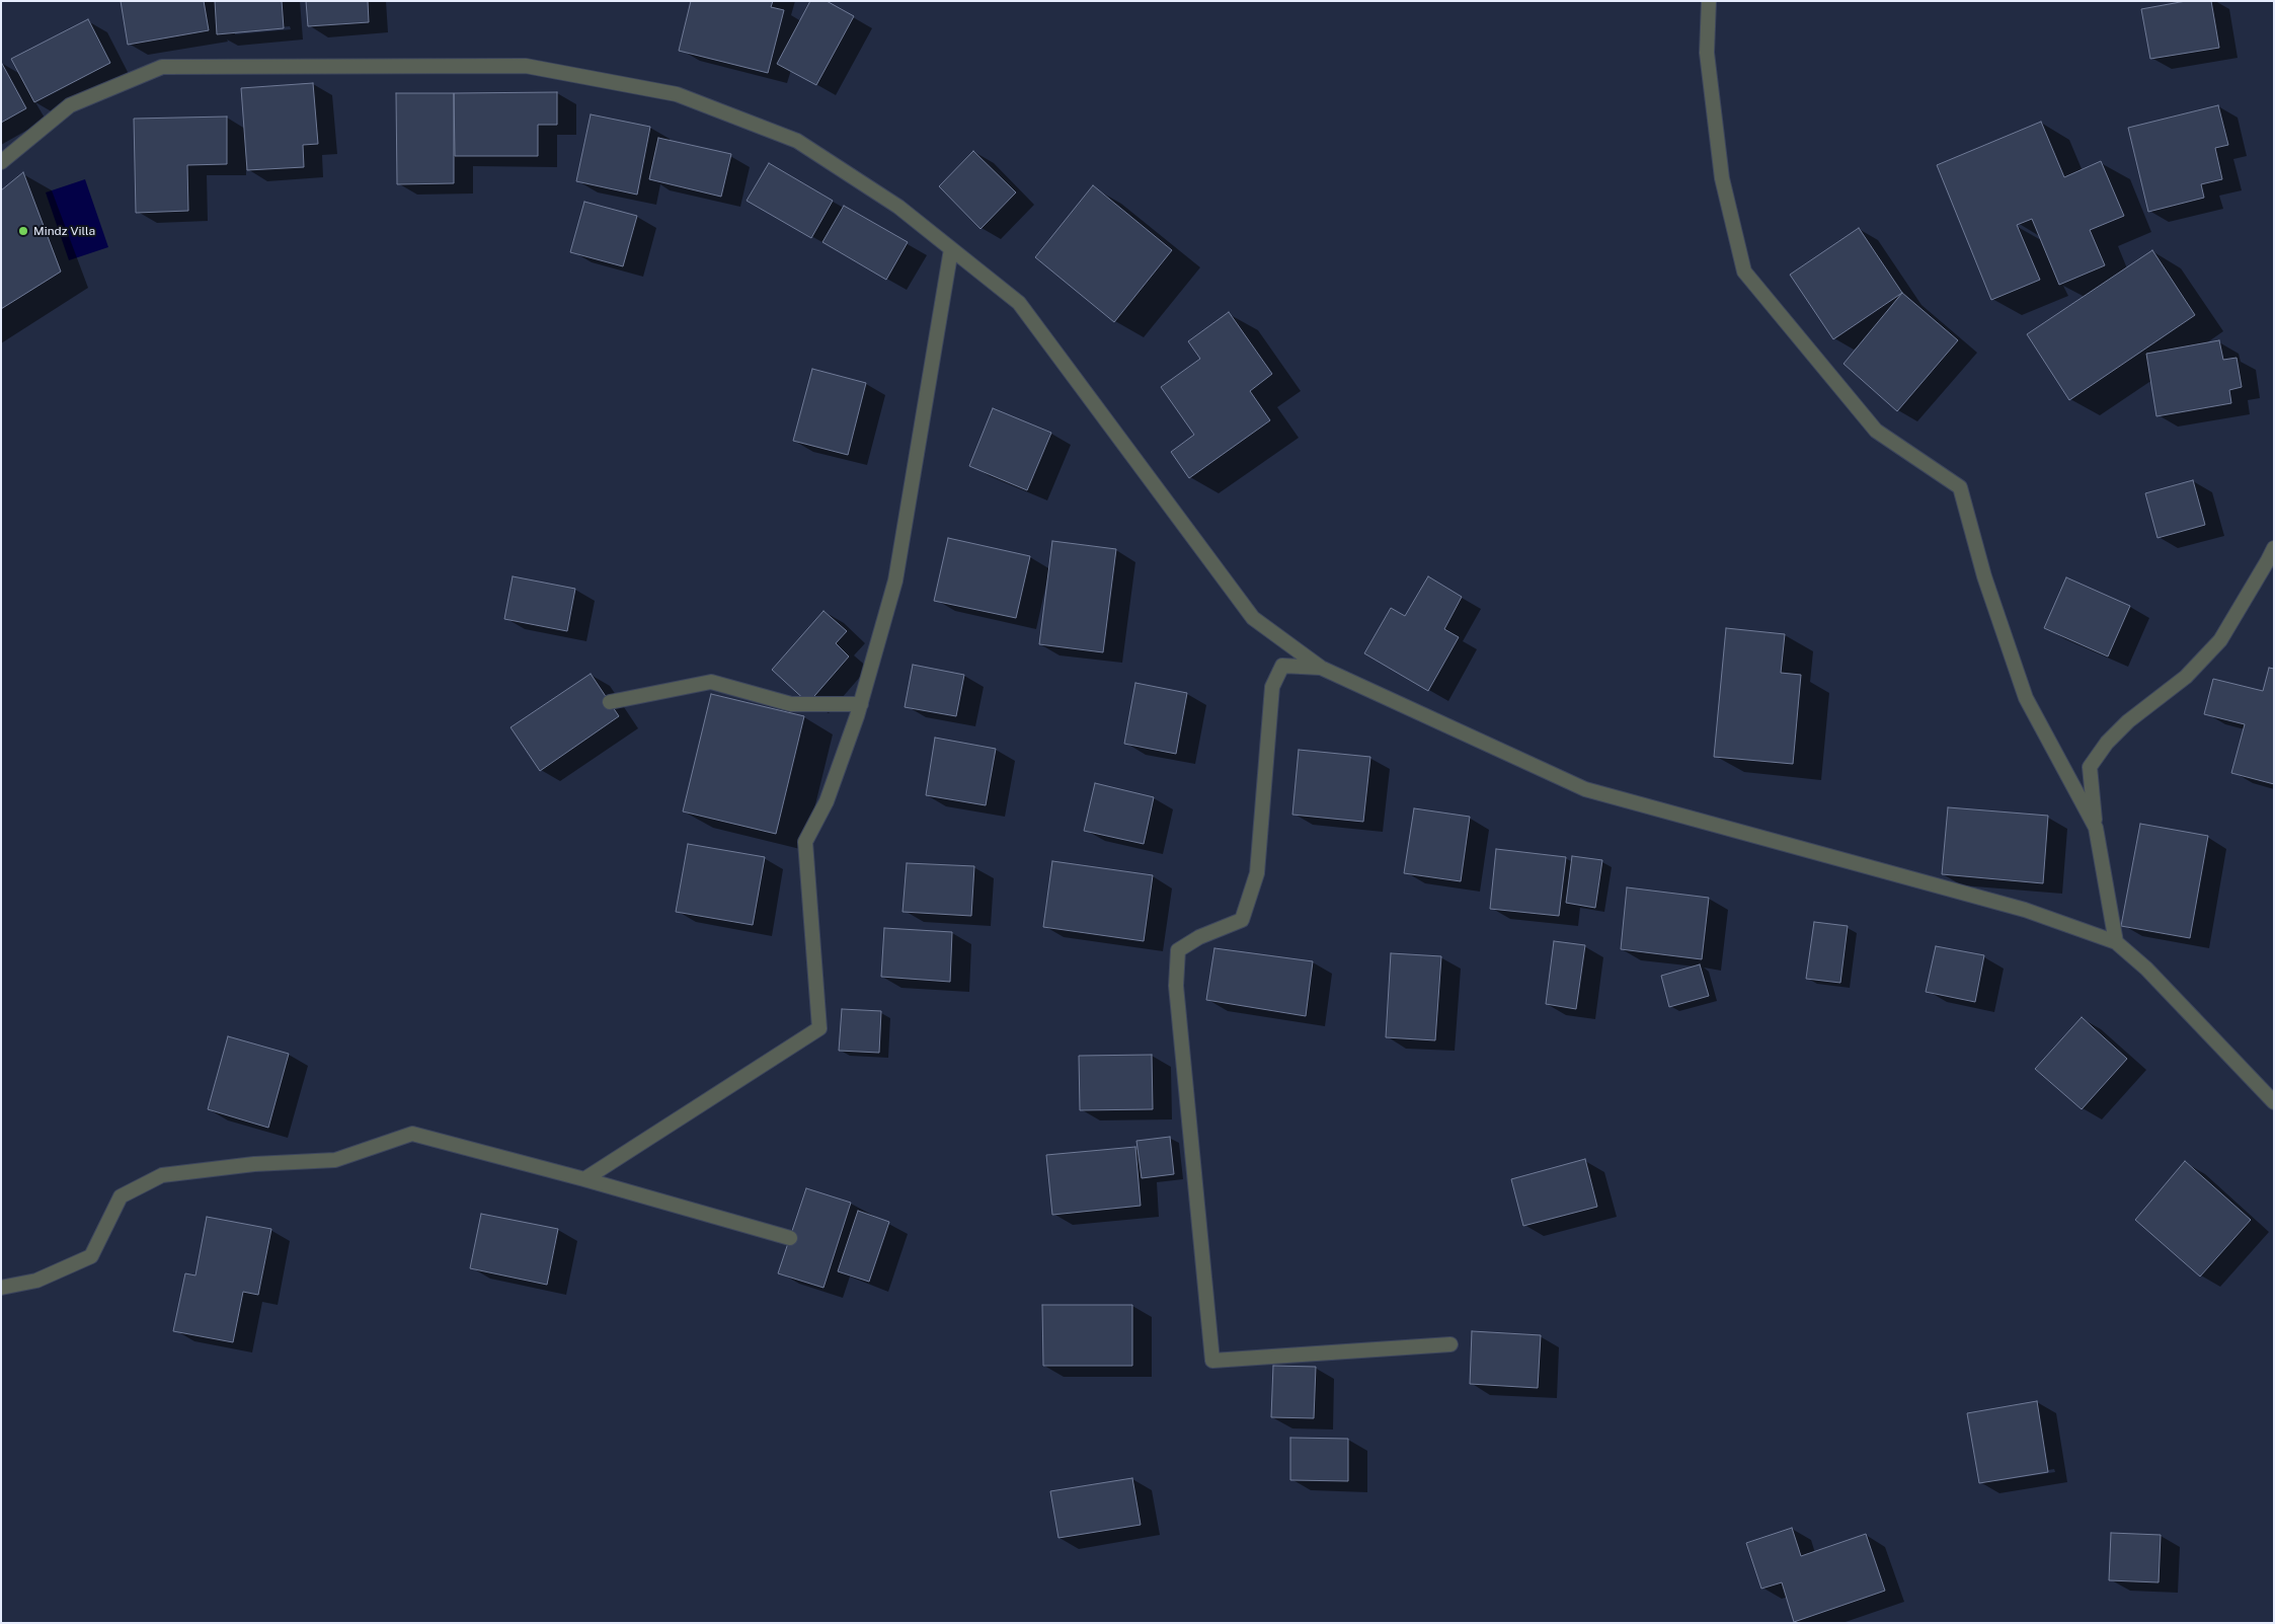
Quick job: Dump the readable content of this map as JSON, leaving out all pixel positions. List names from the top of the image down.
{
  "places": ["Mindz Villa"]
}
